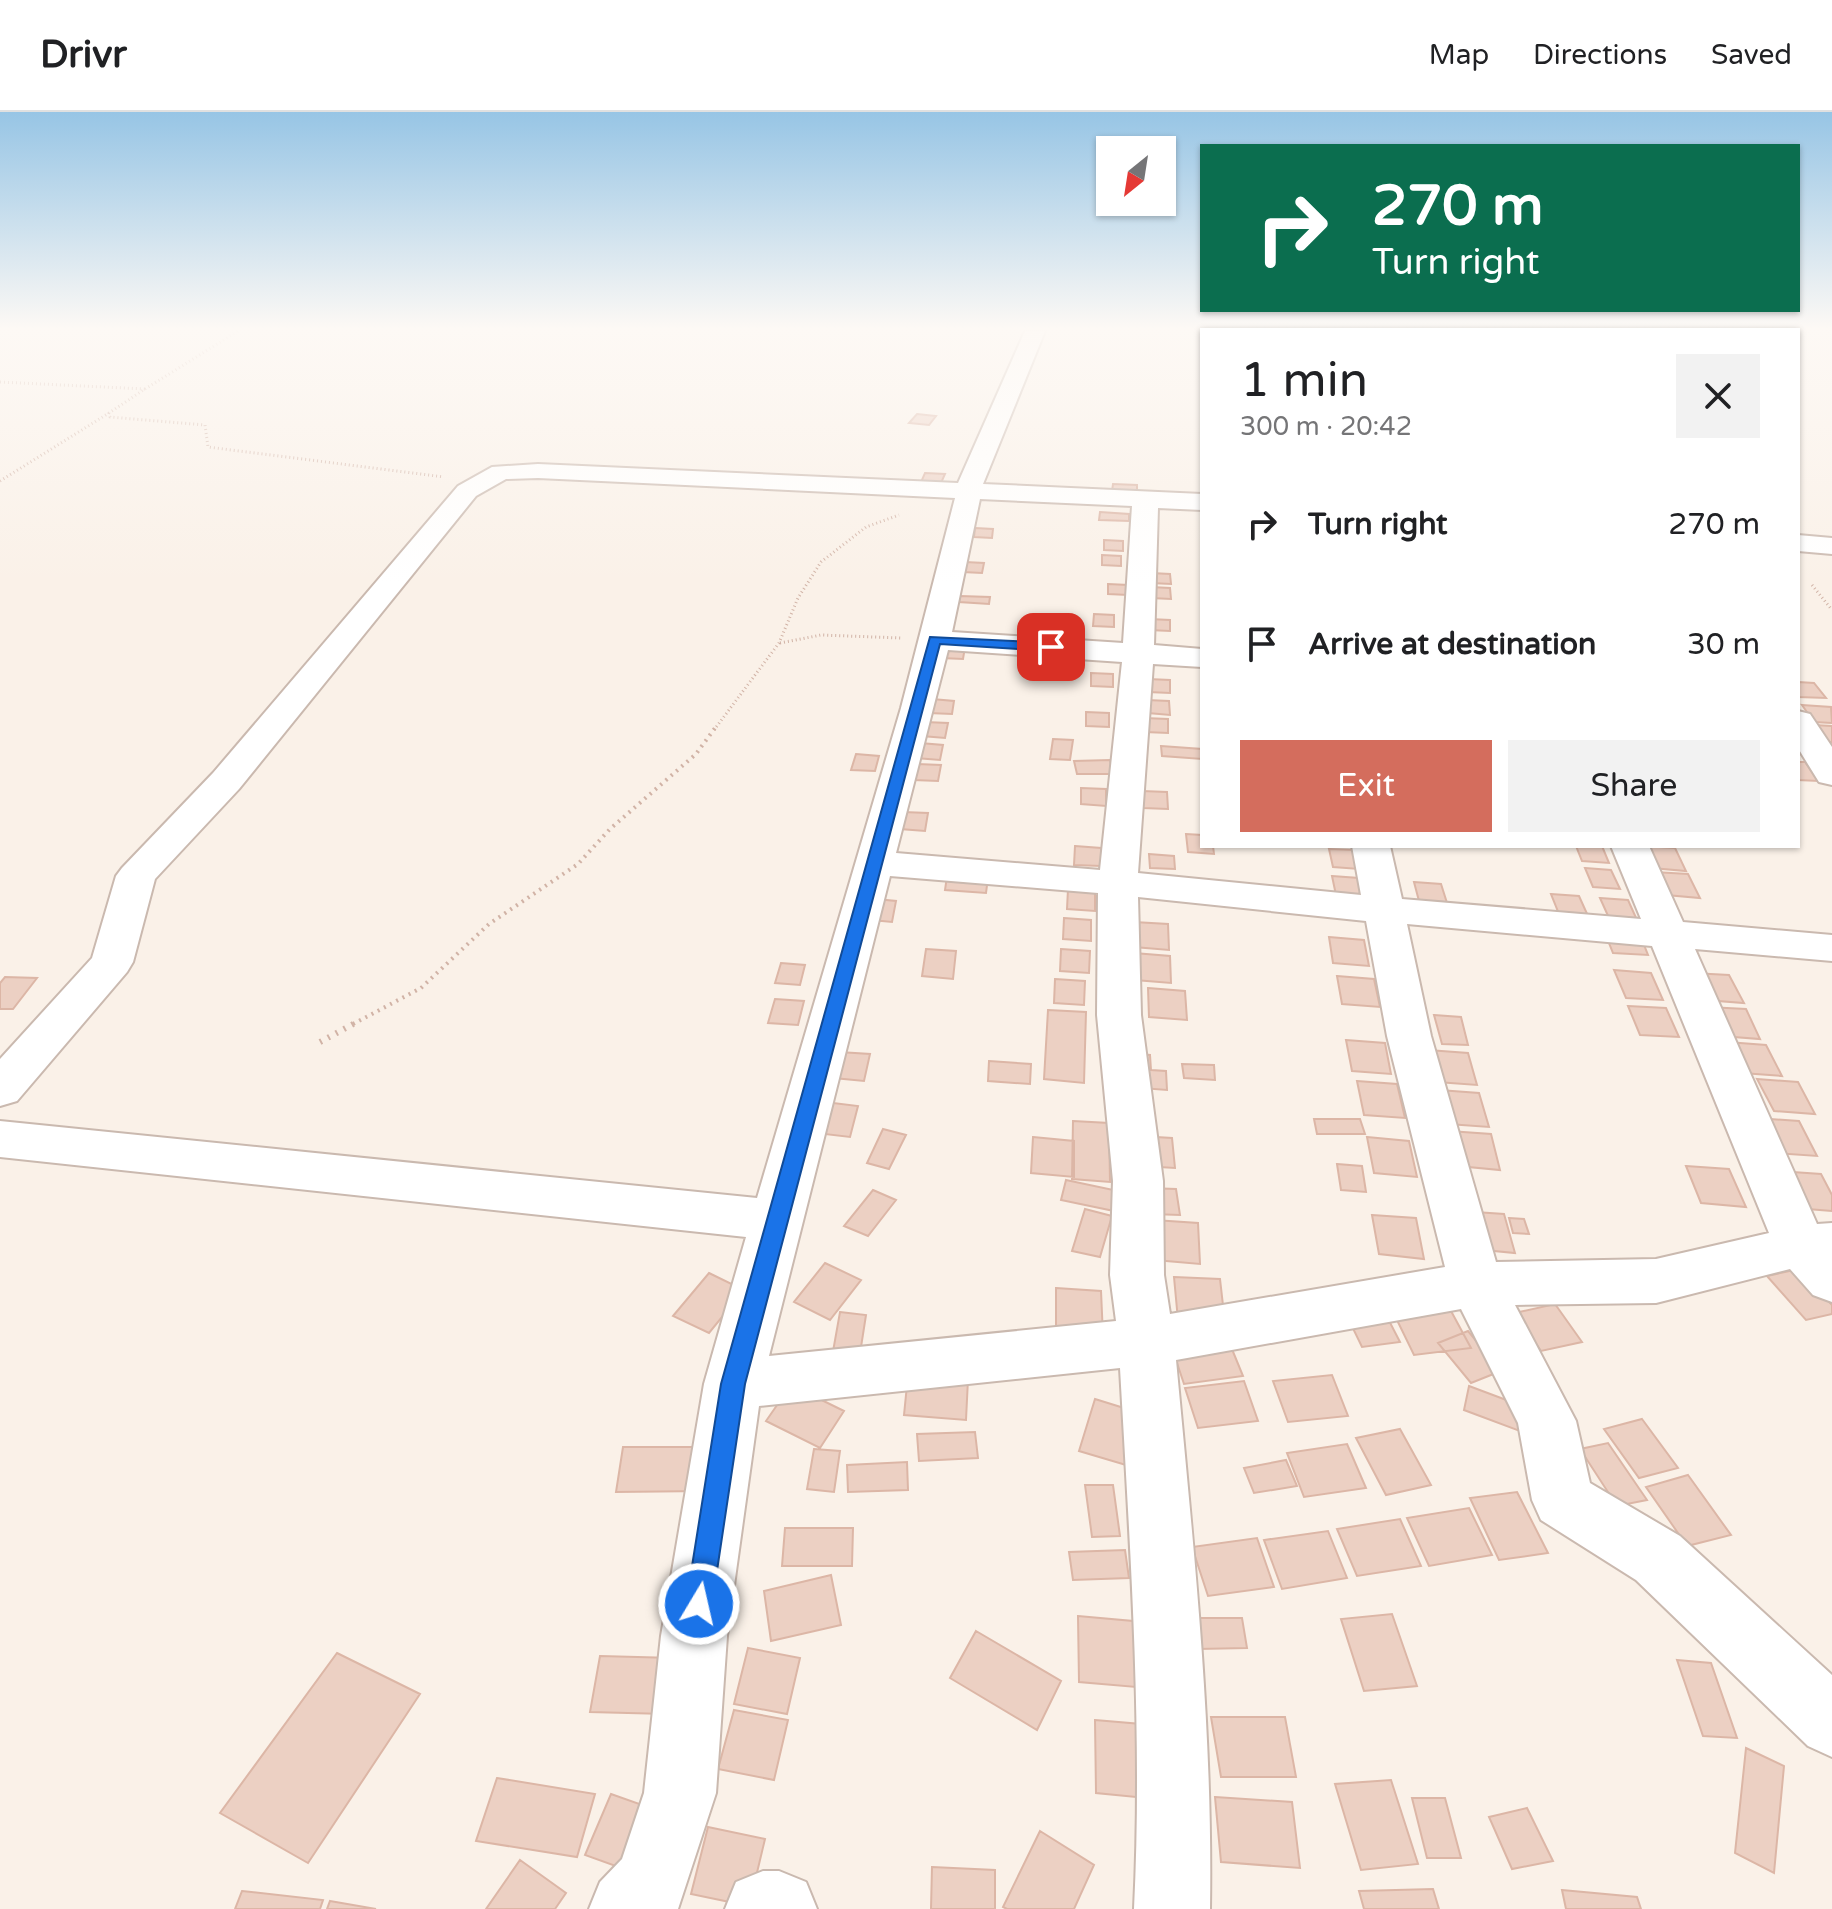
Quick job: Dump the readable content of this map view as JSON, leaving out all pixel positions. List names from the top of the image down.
{
  "north": "bottom left",
  "page": {
    "header": "Drivr",
    "nav": ["Map", "Directions", "Saved"],
    "turn": ["270 m", "Turn right"],
    "heading": ["1 min", "300 m · 20:42"],
    "list": [
      {
        "name": "Turn right",
        "value": "270 m"
      },
      {
        "name": "Arrive at destination",
        "value": "30 m"
      }
    ],
    "buttons": ["Exit", "Share"]
  }
}
